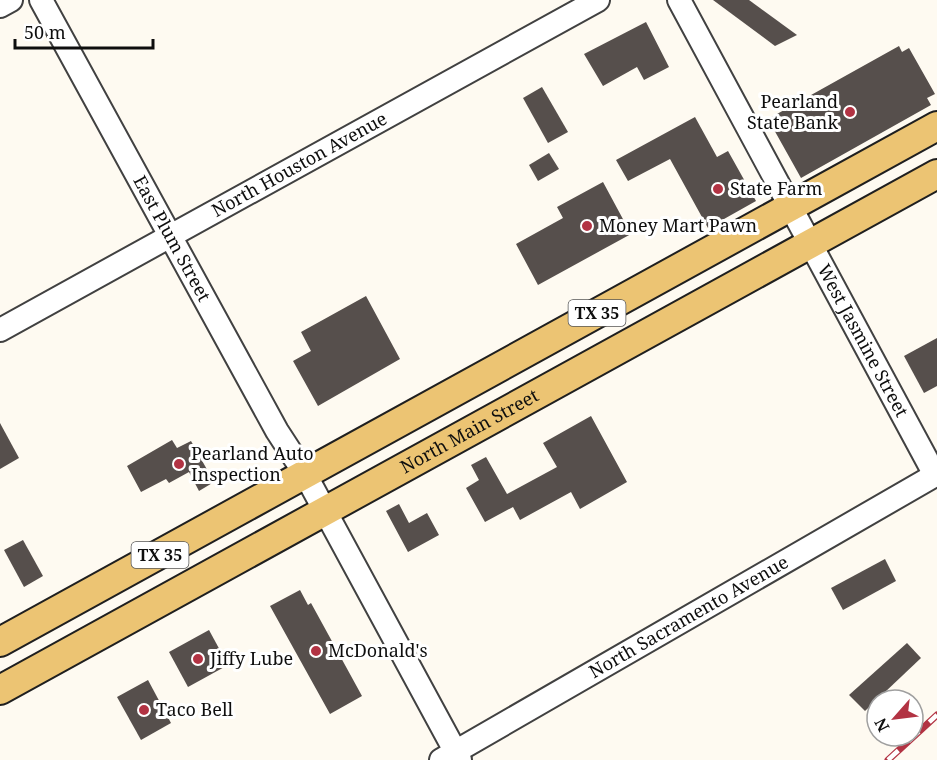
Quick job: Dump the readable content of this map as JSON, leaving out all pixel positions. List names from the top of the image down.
{
  "streets": {
    "main road": ["TX 35", "North Main Street"],
    "street": [
      "North Houston Avenue",
      "East Plum Street",
      "West Jasmine Street",
      "North Sacramento Avenue"
    ]
  },
  "crossings": [
    ["North Houston Avenue", "East Plum Street"],
    ["East Plum Street", "TX 35"],
    ["East Plum Street", "North Main Street"],
    ["East Plum Street", "North Sacramento Avenue"],
    ["TX 35", "West Jasmine Street"],
    ["West Jasmine Street", "North Main Street"],
    ["West Jasmine Street", "North Sacramento Avenue"]
  ],
  "places": [
    "Pearland State Bank",
    "State Farm",
    "Money Mart Pawn",
    "Pearland Auto Inspection",
    "McDonald's",
    "Jiffy Lube",
    "Taco Bell"
  ],
  "scale_bar": "50 m",
  "north": "bottom left"
}
